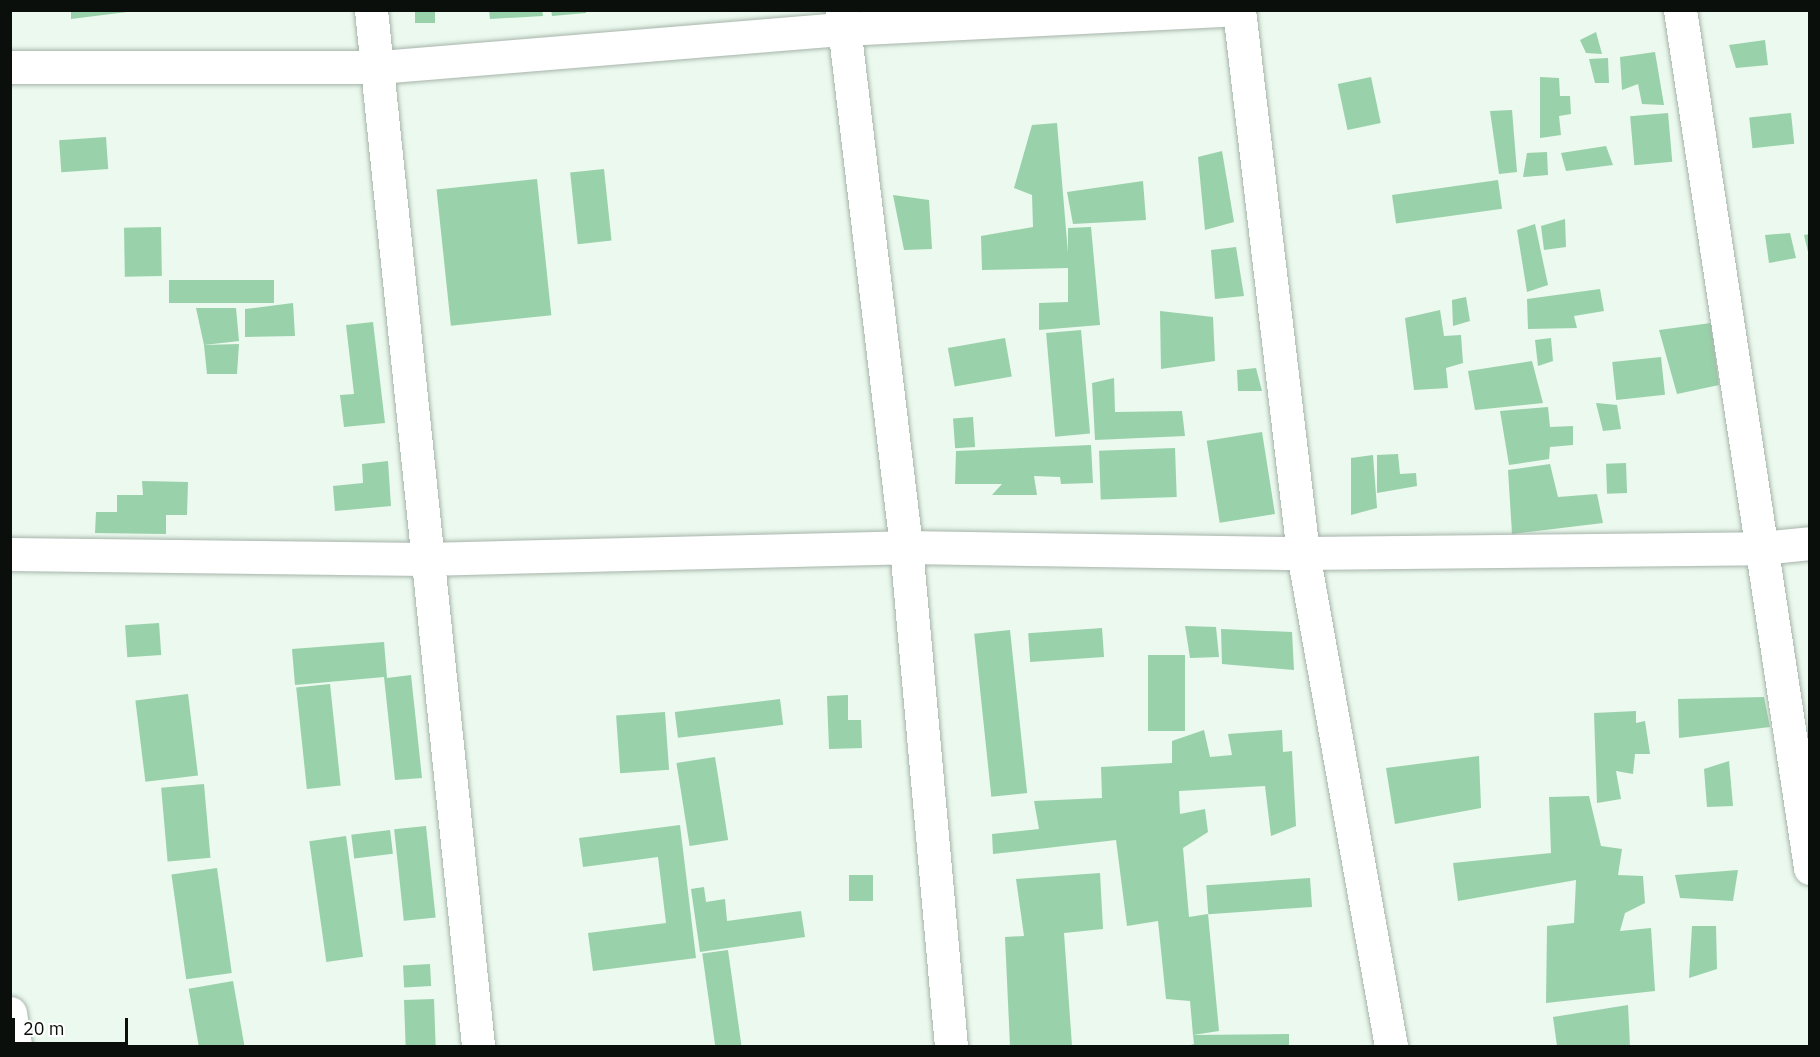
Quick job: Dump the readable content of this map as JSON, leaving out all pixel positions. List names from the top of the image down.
{
  "scale_bar": "20 m"
}
